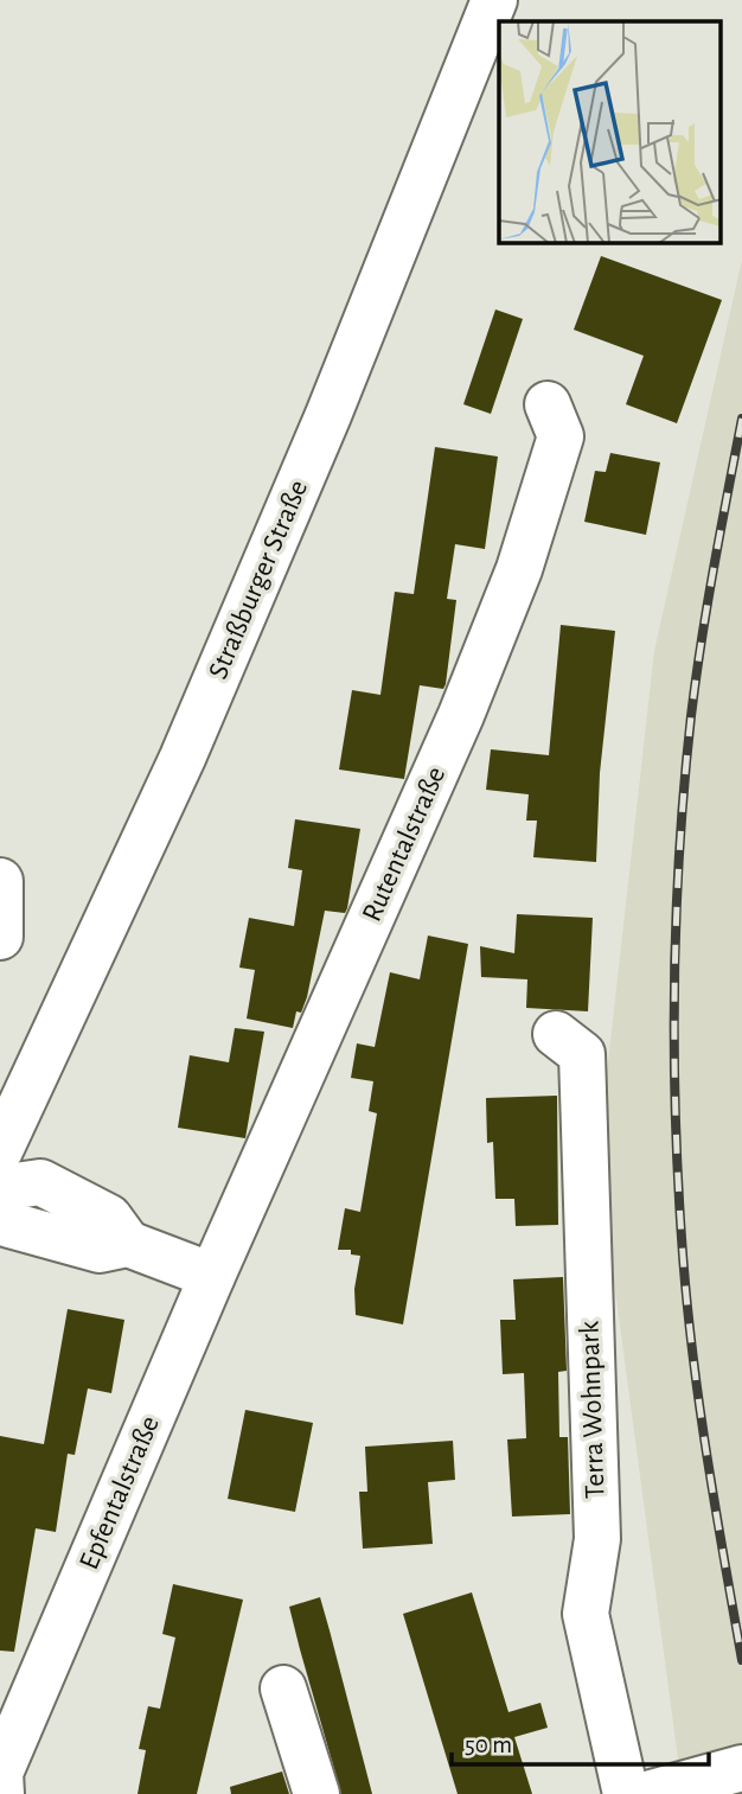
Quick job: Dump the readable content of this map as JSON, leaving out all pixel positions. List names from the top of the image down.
{
  "streets": {
    "street": [
      "Straßburger Straße",
      "Rutentalstraße",
      "Terra Wohnpark",
      "Epfentalstraße"
    ]
  },
  "crossings": [
    ["Rutentalstraße", "Epfentalstraße"]
  ],
  "scale_bar": "50 m"
}
